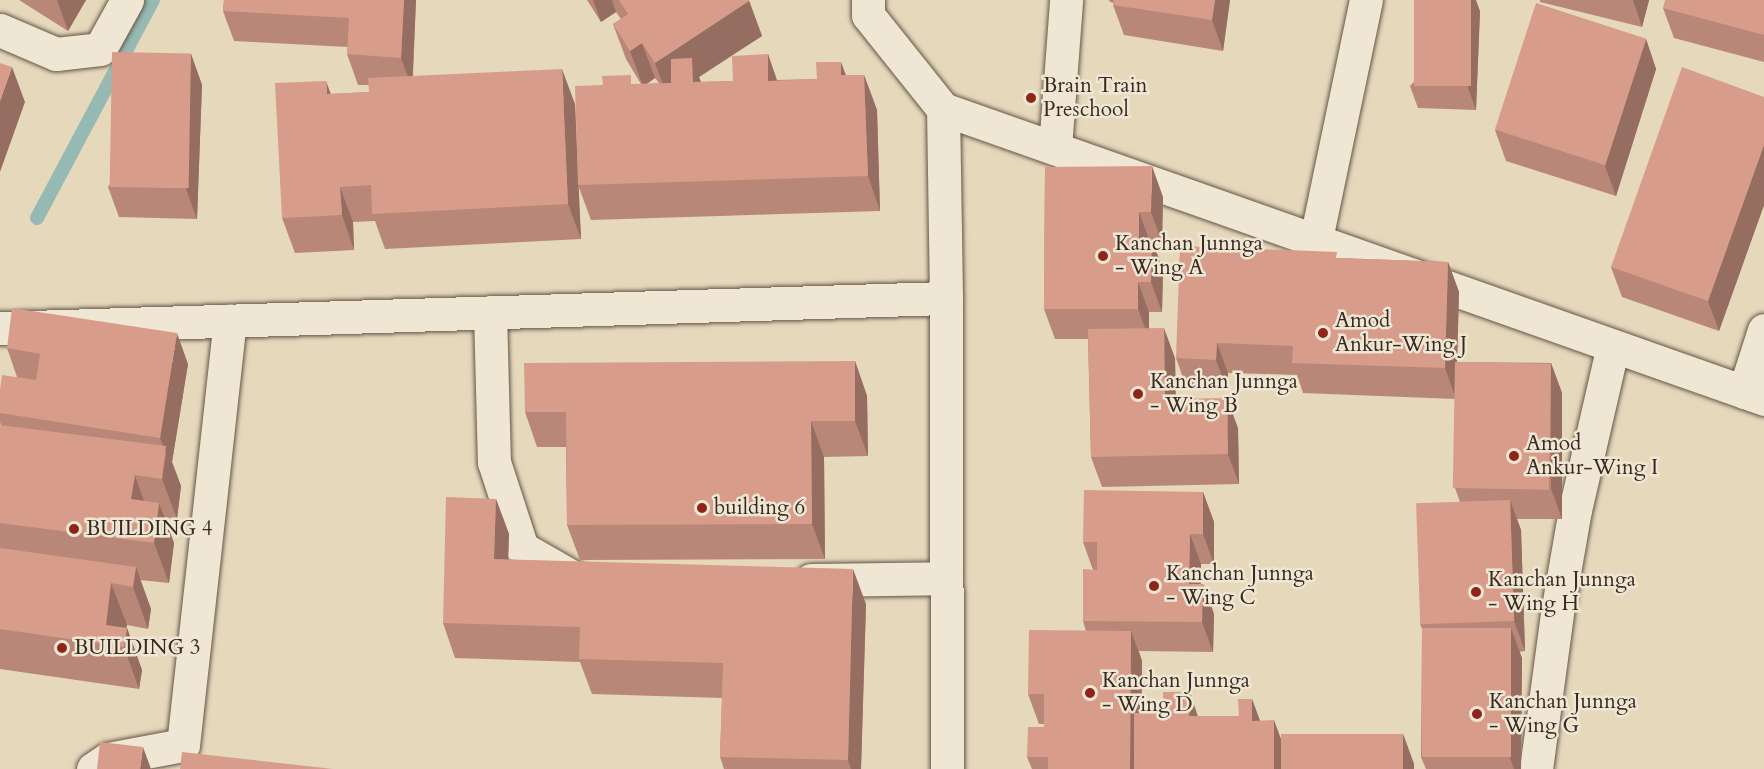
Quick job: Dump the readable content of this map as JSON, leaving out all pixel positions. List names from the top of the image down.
{
  "places": [
    "Brain Train Preschool",
    "Kanchan Junnga - Wing A",
    "Amod Ankur-Wing J",
    "Kanchan Junnga - Wing B",
    "Amod Ankur-Wing I",
    "building 6",
    "BUILDING 4",
    "Kanchan Junnga - Wing C",
    "Kanchan Junnga - Wing H",
    "BUILDING 3",
    "Kanchan Junnga - Wing D",
    "Kanchan Junnga - Wing G"
  ]
}
